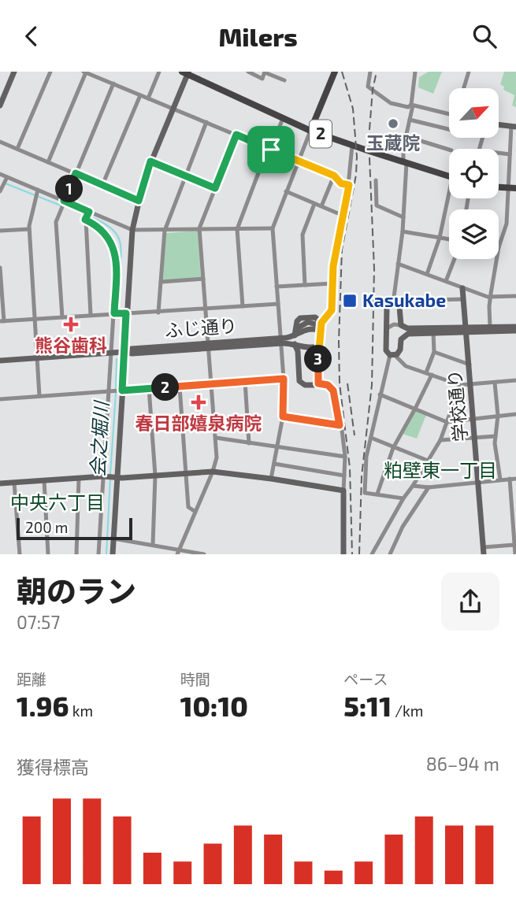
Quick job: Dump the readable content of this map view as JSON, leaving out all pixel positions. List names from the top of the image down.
{
  "streets": {
    "main road": ["2"],
    "street": ["ふじ通り", "学校通り"]
  },
  "districts": ["粕壁東一丁目", "中央六丁目"],
  "water": ["会之堀川"],
  "places": {
    "other": ["玉蔵院"],
    "transit": ["Kasukabe"],
    "health": ["熊谷歯科", "春日部嬉泉病院"]
  },
  "scale_bar": "200 m",
  "north": "top right",
  "page": {
    "header": "Milers",
    "pins": ["1", "3", "2"],
    "scale": "200 m",
    "heading": ["朝のラン", "07:57"],
    "stats": [
      ["距離", "1.96 km"],
      ["時間", "10:10"],
      ["ペース", "5:11 /km"]
    ],
    "chart": ["獲得標高", "86–94 m"]
  }
}
